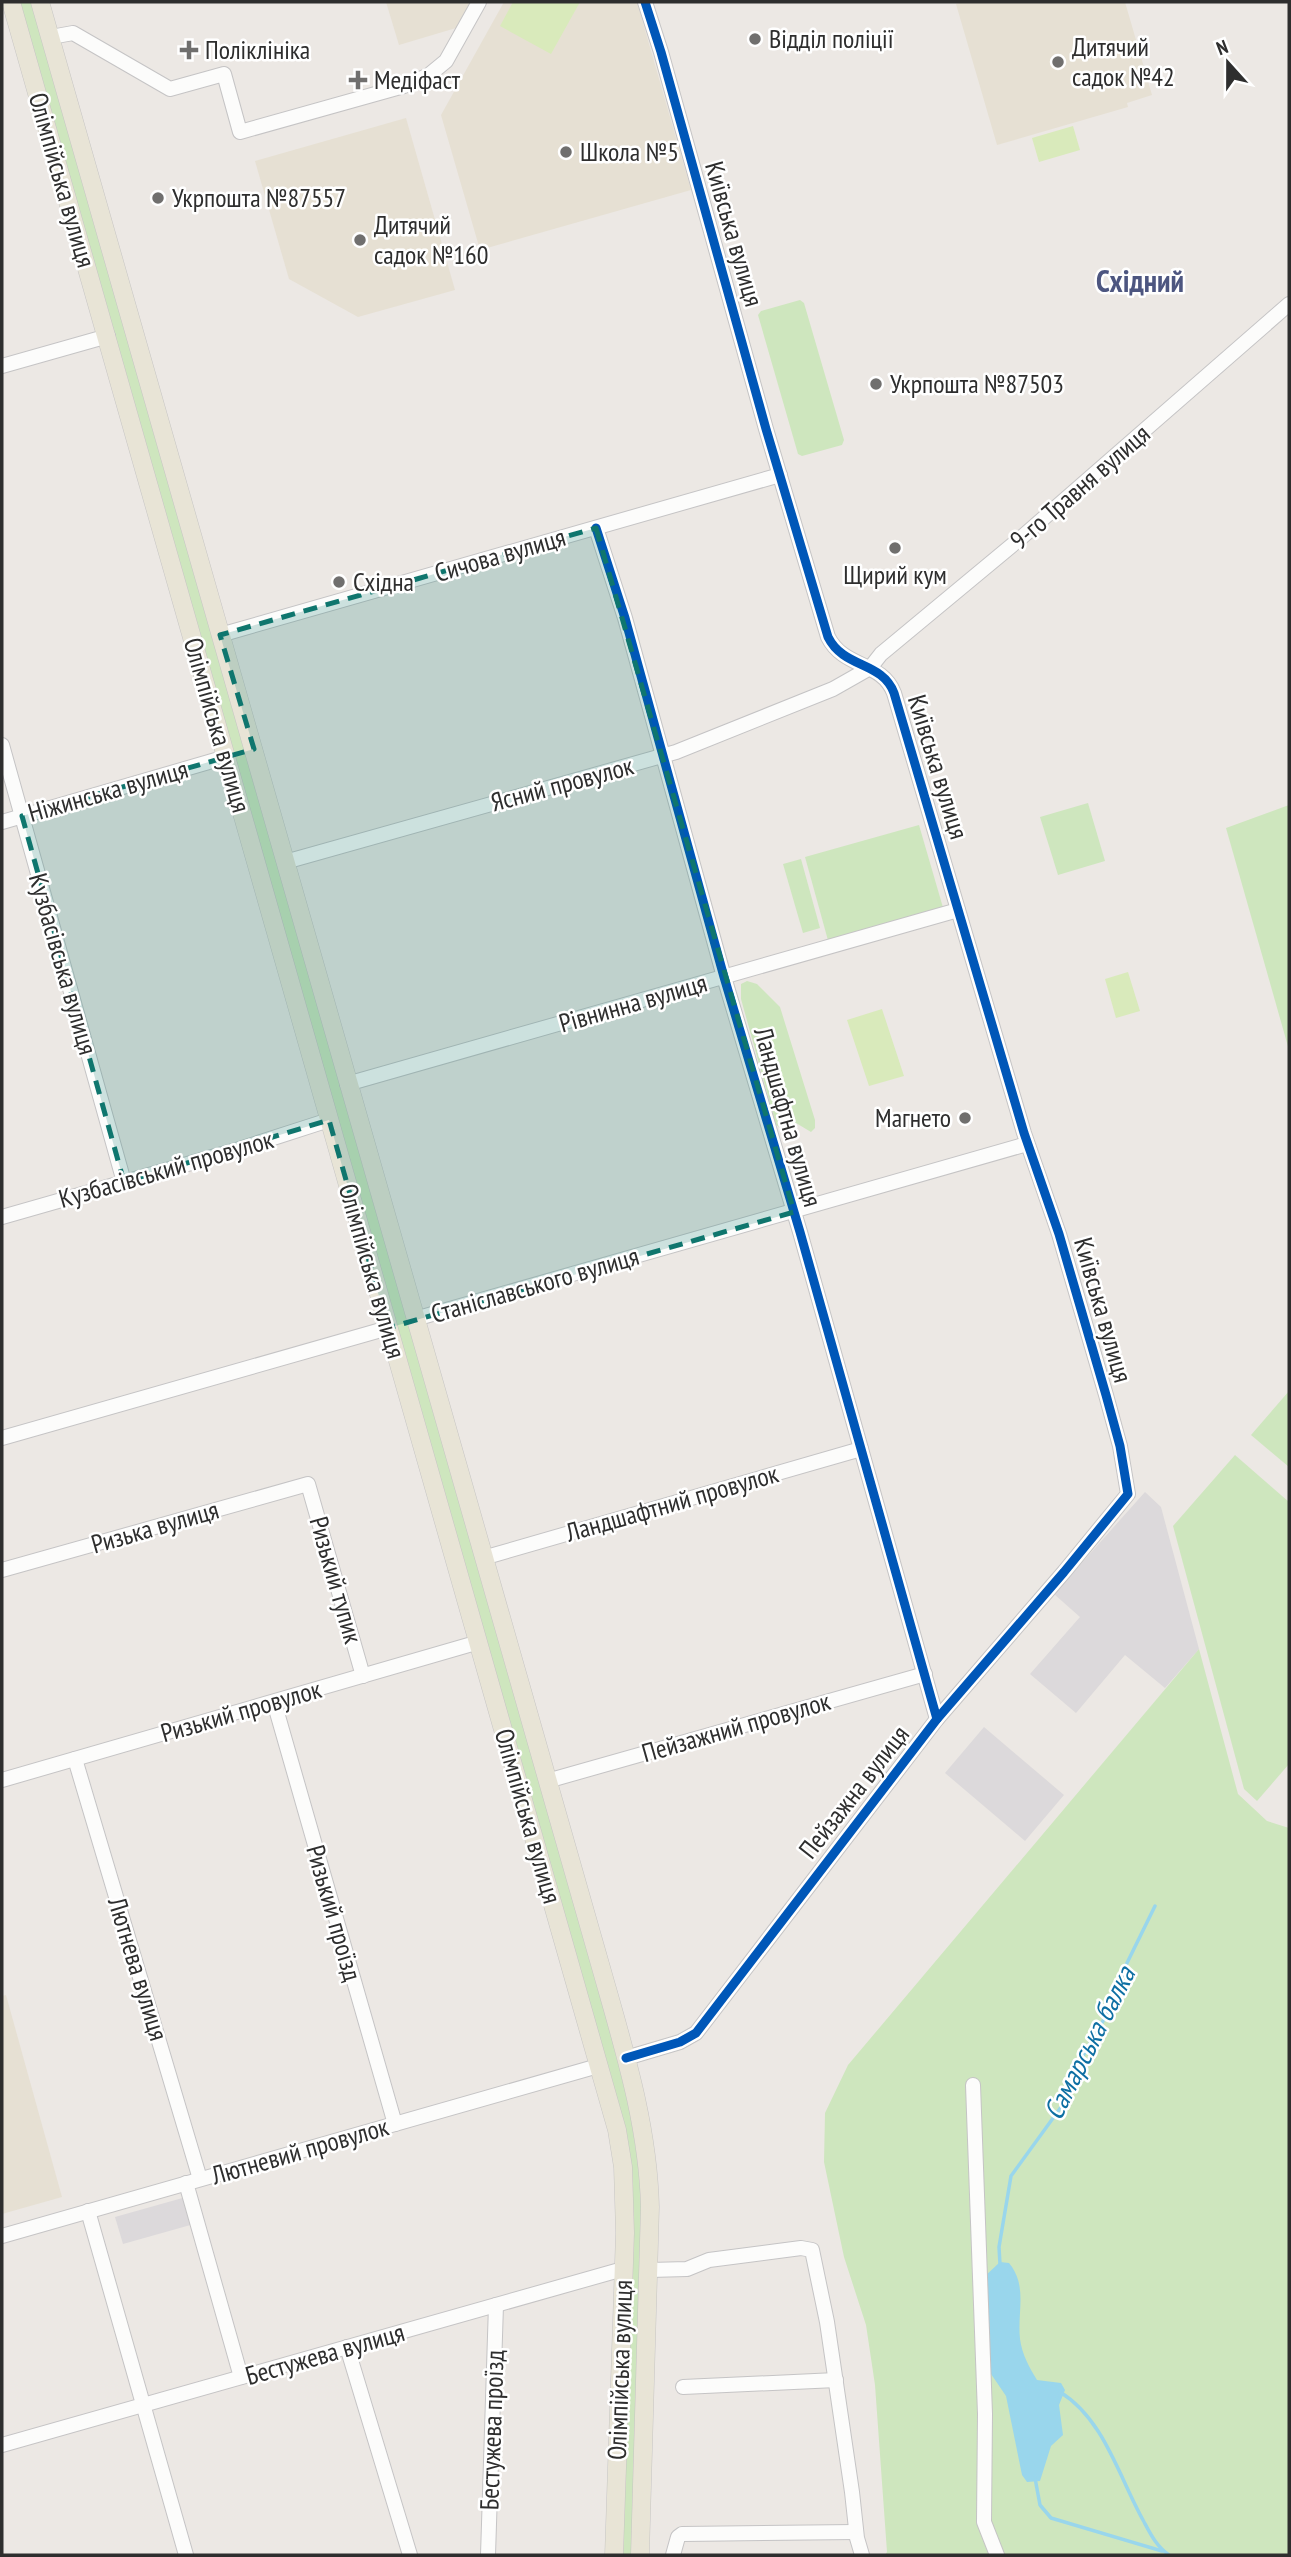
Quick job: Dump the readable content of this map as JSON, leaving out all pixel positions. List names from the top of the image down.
{
  "streets": {
    "main road": [
      "Олімпійська вулиця",
      "Ніжинська вулиця",
      "Станіславського вулиця",
      "Бестужева вулиця"
    ],
    "street": [
      "Київська вулиця",
      "9-го Травня вулиця",
      "Сичова вулиця",
      "Ясний провулок",
      "Кузбасівська вулиця",
      "Рівнинна вулиця",
      "Ландшафтна вулиця",
      "Кузбасівський провулок",
      "Ландшафтний провулок",
      "Ризька вулиця",
      "Ризький тупик",
      "Ризький провулок",
      "Пейзажний провулок",
      "Пейзажна вулиця",
      "Ризький проїзд",
      "Лютнева вулиця",
      "Лютневий провулок",
      "Бестужева проїзд"
    ]
  },
  "crossings": [
    ["Олімпійська вулиця", "Сичова вулиця"],
    ["Олімпійська вулиця", "Ясний провулок"],
    ["Олімпійська вулиця", "Ніжинська вулиця"],
    ["Олімпійська вулиця", "Рівнинна вулиця"],
    ["Олімпійська вулиця", "Кузбасівський провулок"],
    ["Олімпійська вулиця", "Станіславського вулиця"],
    ["Олімпійська вулиця", "Ландшафтний провулок"],
    ["Олімпійська вулиця", "Ризький провулок"],
    ["Олімпійська вулиця", "Пейзажний провулок"],
    ["Олімпійська вулиця", "Пейзажна вулиця"],
    ["Олімпійська вулиця", "Лютневий провулок"],
    ["Олімпійська вулиця", "Бестужева вулиця"],
    ["Київська вулиця", "9-го Травня вулиця"],
    ["Київська вулиця", "Сичова вулиця"],
    ["Київська вулиця", "Ясний провулок"],
    ["Київська вулиця", "Рівнинна вулиця"],
    ["Київська вулиця", "Станіславського вулиця"],
    ["Київська вулиця", "Пейзажна вулиця"],
    ["9-го Травня вулиця", "Ясний провулок"],
    ["Сичова вулиця", "Ландшафтна вулиця"],
    ["Ясний провулок", "Ландшафтна вулиця"],
    ["Ніжинська вулиця", "Кузбасівська вулиця"],
    ["Кузбасівська вулиця", "Кузбасівський провулок"],
    ["Рівнинна вулиця", "Ландшафтна вулиця"],
    ["Ландшафтна вулиця", "Станіславського вулиця"],
    ["Ландшафтна вулиця", "Ландшафтний провулок"],
    ["Ландшафтна вулиця", "Пейзажний провулок"],
    ["Ландшафтна вулиця", "Пейзажна вулиця"],
    ["Ризька вулиця", "Ризький тупик"],
    ["Ризький тупик", "Ризький провулок"],
    ["Ризький провулок", "Ризький проїзд"],
    ["Ризький провулок", "Лютнева вулиця"],
    ["Ризький проїзд", "Лютневий провулок"],
    ["Лютнева вулиця", "Лютневий провулок"],
    ["Лютнева вулиця", "Бестужева вулиця"],
    ["Бестужева вулиця", "Бестужева проїзд"]
  ],
  "districts": ["Східний"],
  "water": ["Самарська балка"],
  "places": {
    "other": [
      "Відділ поліції",
      "Дитячий садок №42",
      "Школа №5",
      "Укрпошта №87557",
      "Дитячий садок №160",
      "Укрпошта №87503",
      "Щирий кум",
      "Східна",
      "Магнето"
    ],
    "health": ["Поліклініка", "Медіфаст"]
  },
  "north": "top"
}
